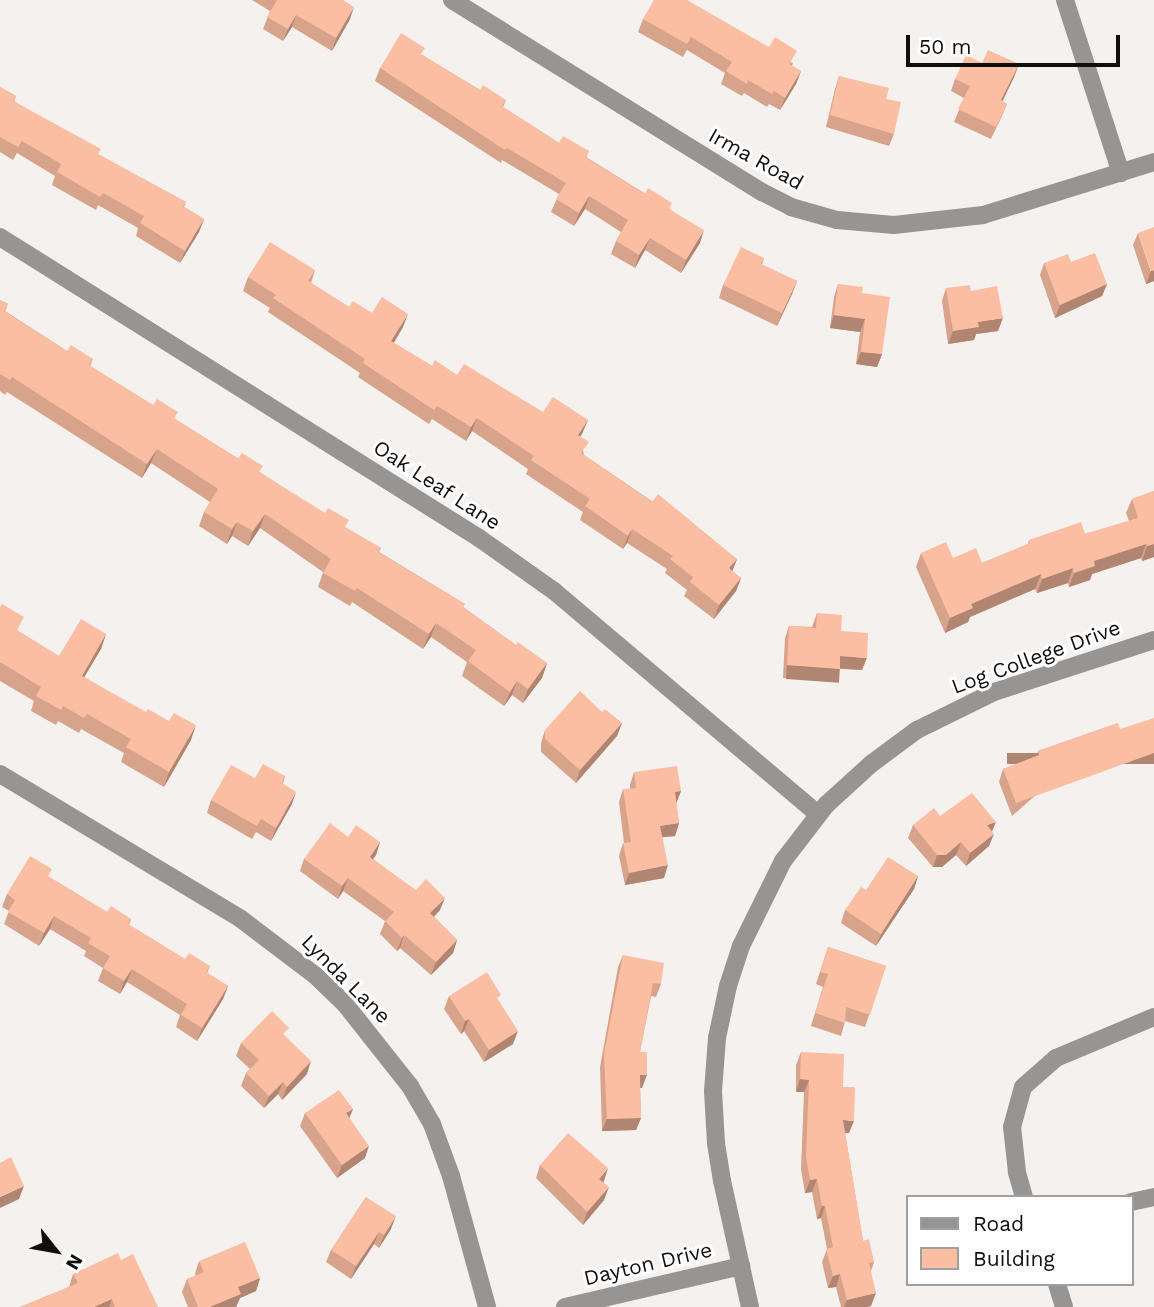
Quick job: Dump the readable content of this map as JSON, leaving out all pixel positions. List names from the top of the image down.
{
  "streets": {
    "street": [
      "Irma Road",
      "Oak Leaf Lane",
      "Log College Drive",
      "Lynda Lane",
      "Dayton Drive"
    ]
  },
  "crossings": [
    ["Oak Leaf Lane", "Log College Drive"],
    ["Log College Drive", "Dayton Drive"]
  ],
  "legend": ["Road", "Building"],
  "scale_bar": "50 m",
  "north": "bottom right"
}
